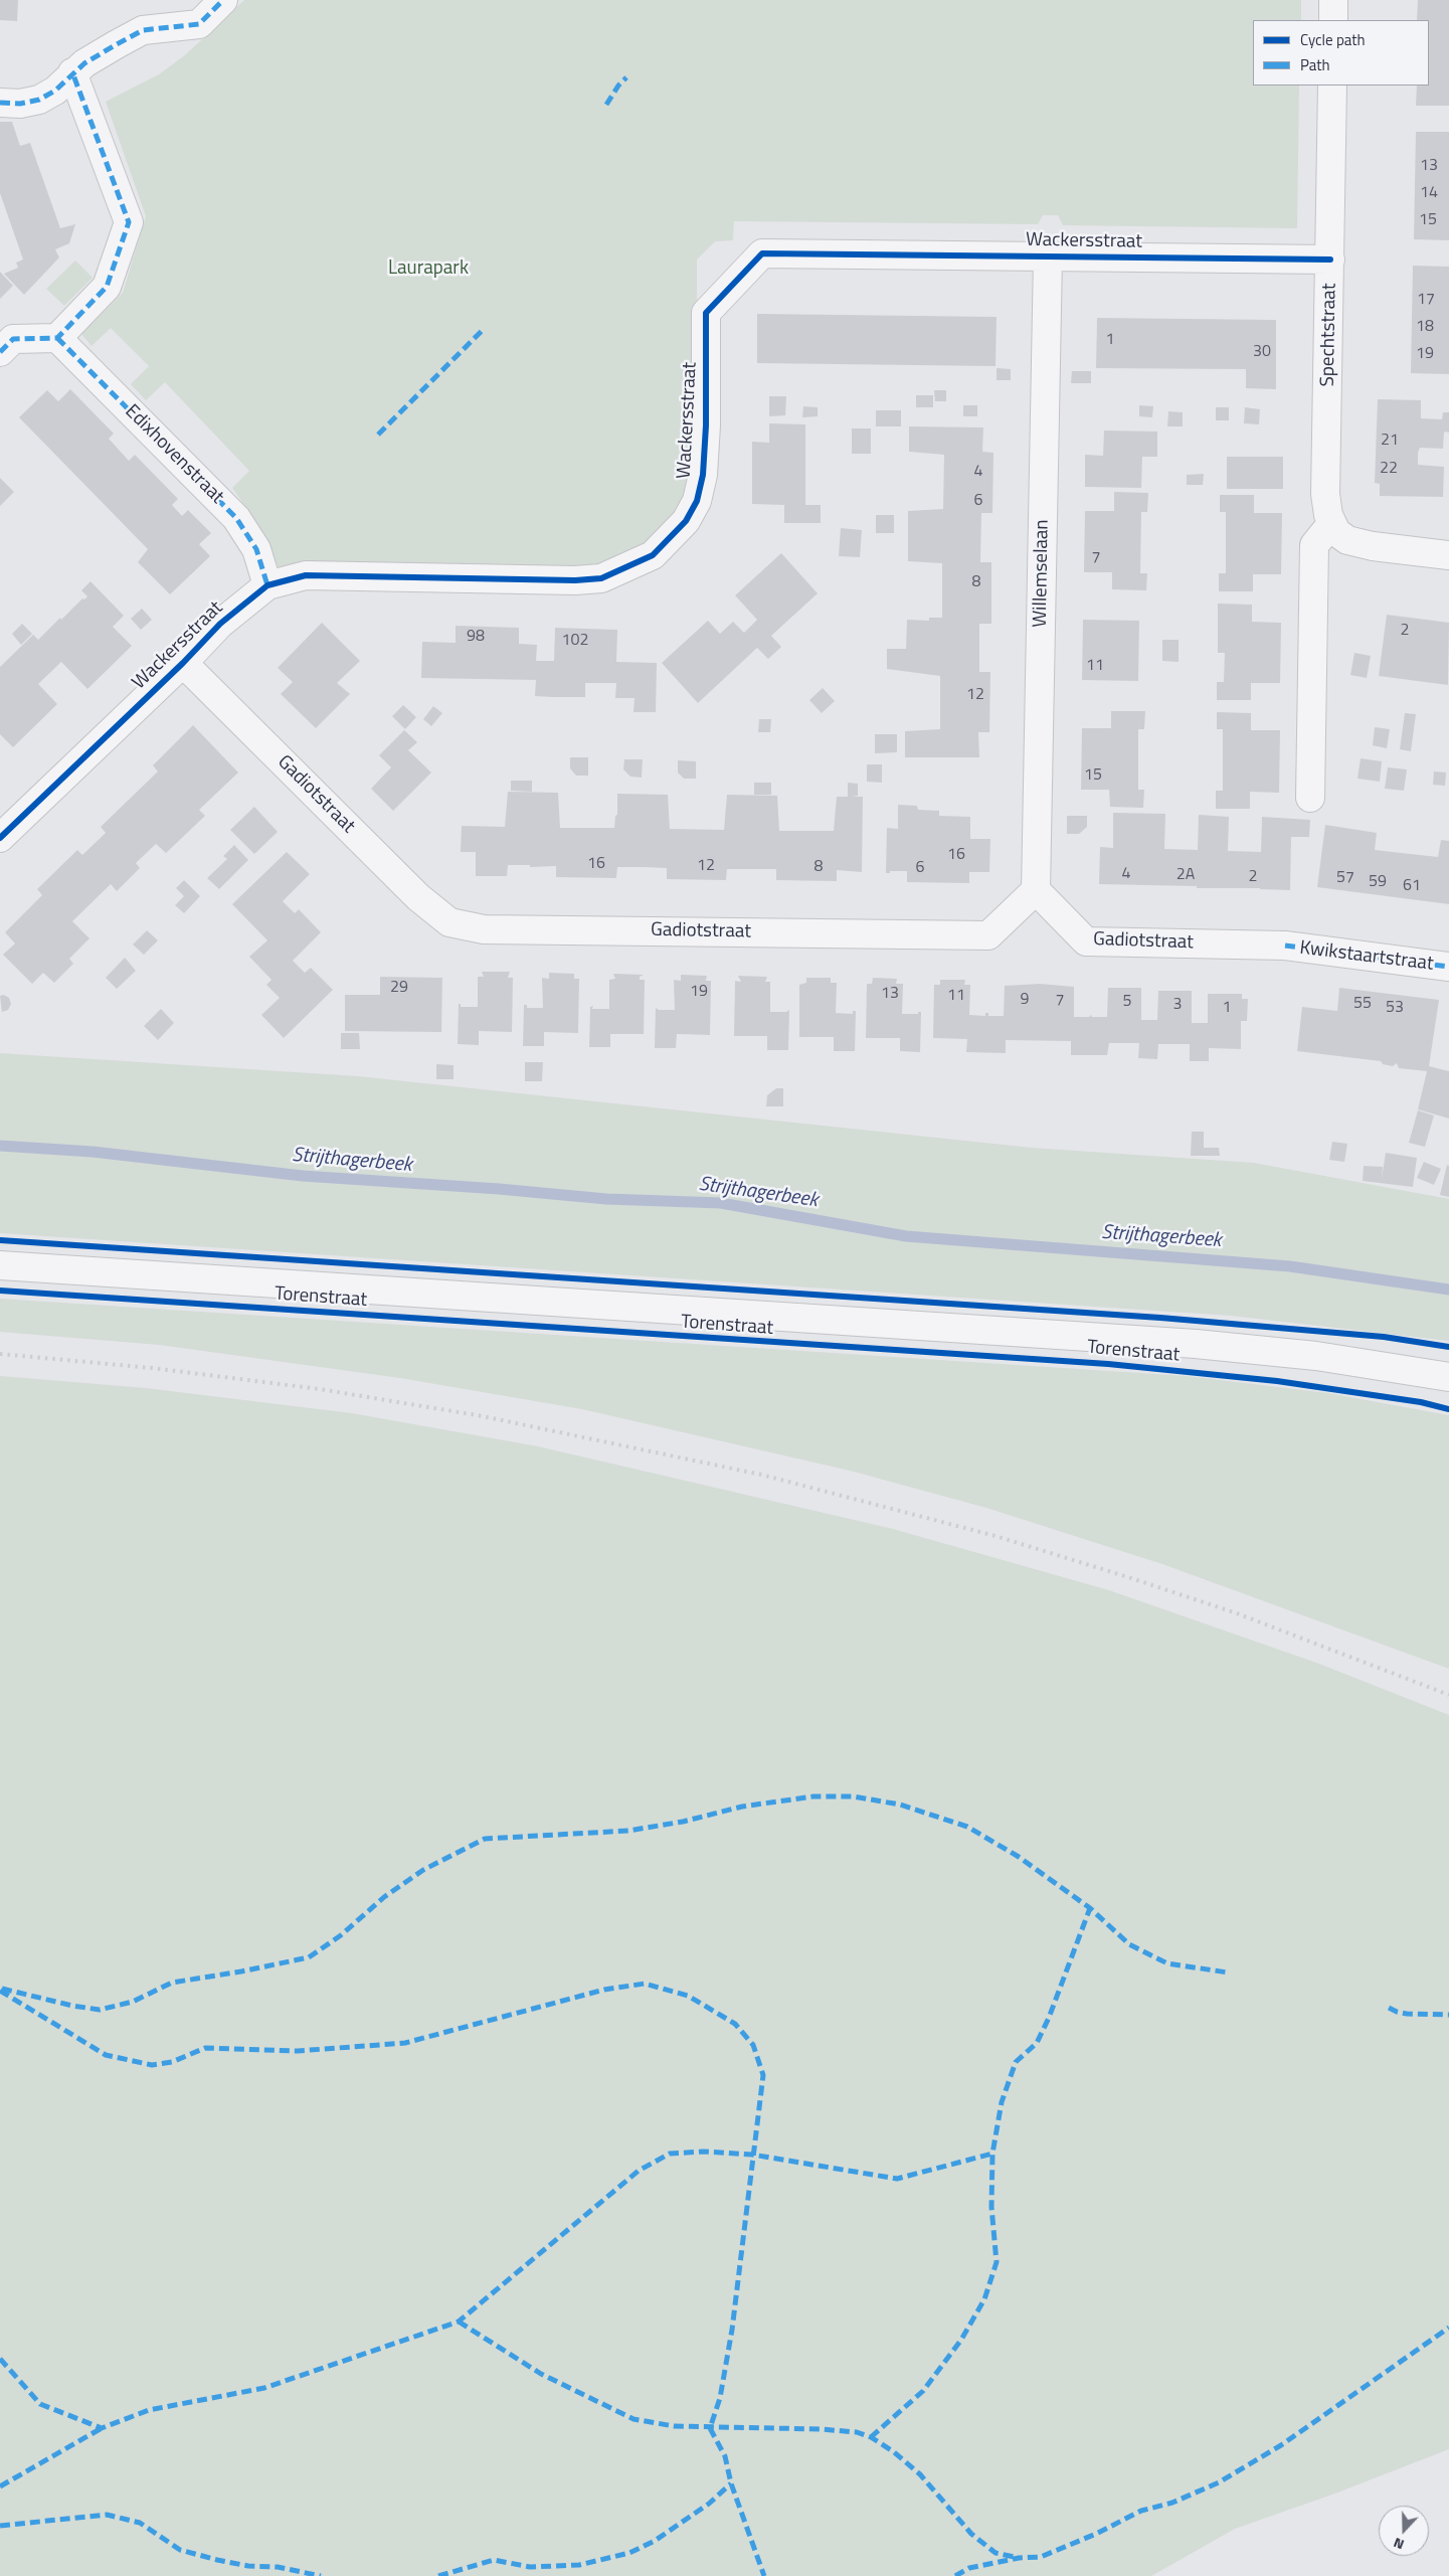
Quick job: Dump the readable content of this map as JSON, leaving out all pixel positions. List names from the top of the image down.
{
  "streets": {
    "street": [
      "Wackersstraat",
      "Spechtstraat",
      "Edixhovenstraat",
      "Willemselaan",
      "Gadiotstraat",
      "Kwikstaartstraat",
      "Torenstraat"
    ]
  },
  "crossings": [
    ["Wackersstraat", "Spechtstraat"],
    ["Wackersstraat", "Edixhovenstraat"],
    ["Wackersstraat", "Willemselaan"],
    ["Wackersstraat", "Gadiotstraat"],
    ["Willemselaan", "Gadiotstraat"],
    ["Gadiotstraat", "Kwikstaartstraat"]
  ],
  "water": ["Strijthagerbeek"],
  "parks": ["Laurapark"],
  "house_numbers": [
    "13",
    "14",
    "15",
    "17",
    "18",
    "1",
    "30",
    "19",
    "21",
    "22",
    "4",
    "6",
    "7",
    "8",
    "2",
    "98",
    "102",
    "11",
    "12",
    "15",
    "16",
    "16",
    "12",
    "8",
    "6",
    "4",
    "2A",
    "2",
    "57",
    "59",
    "61",
    "29",
    "19",
    "13",
    "11",
    "9",
    "7",
    "5",
    "55",
    "3",
    "1",
    "53"
  ],
  "legend": ["Cycle path", "Path"],
  "north": "bottom"
}
